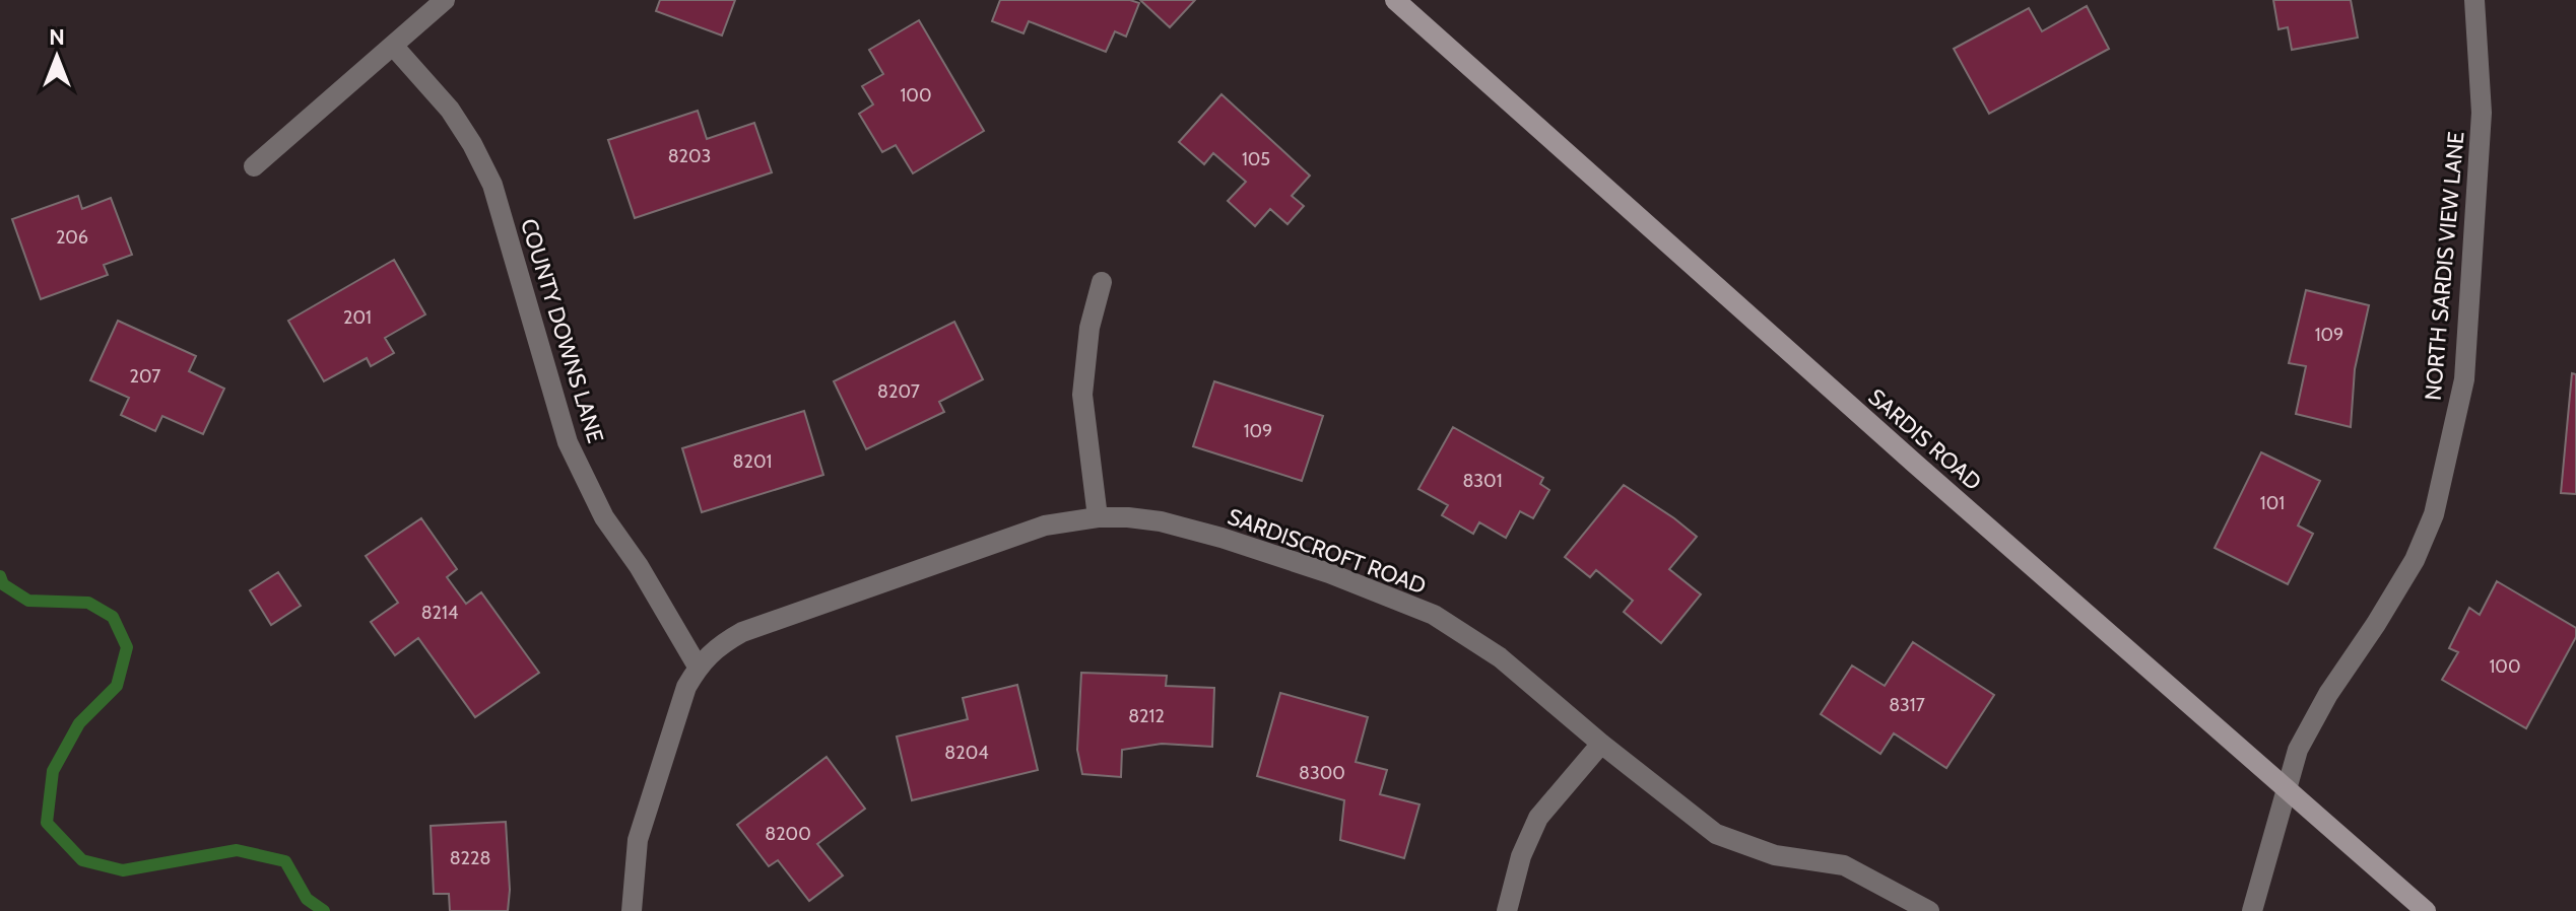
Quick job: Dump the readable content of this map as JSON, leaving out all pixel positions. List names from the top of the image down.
{
  "streets": {
    "main road": ["SARDIS ROAD"],
    "street": ["NORTH SARDIS VIEW LANE", "COUNTY DOWNS LANE", "SARDISCROFT ROAD"]
  },
  "crossings": [
    ["NORTH SARDIS VIEW LANE", "SARDIS ROAD"],
    ["COUNTY DOWNS LANE", "SARDISCROFT ROAD"]
  ],
  "house_numbers": [
    "100",
    "8203",
    "105",
    "206",
    "201",
    "109",
    "207",
    "8207",
    "109",
    "8201",
    "8301",
    "101",
    "8214",
    "100",
    "8317",
    "8212",
    "8204",
    "8300",
    "8200",
    "8228"
  ],
  "north": "top"
}
